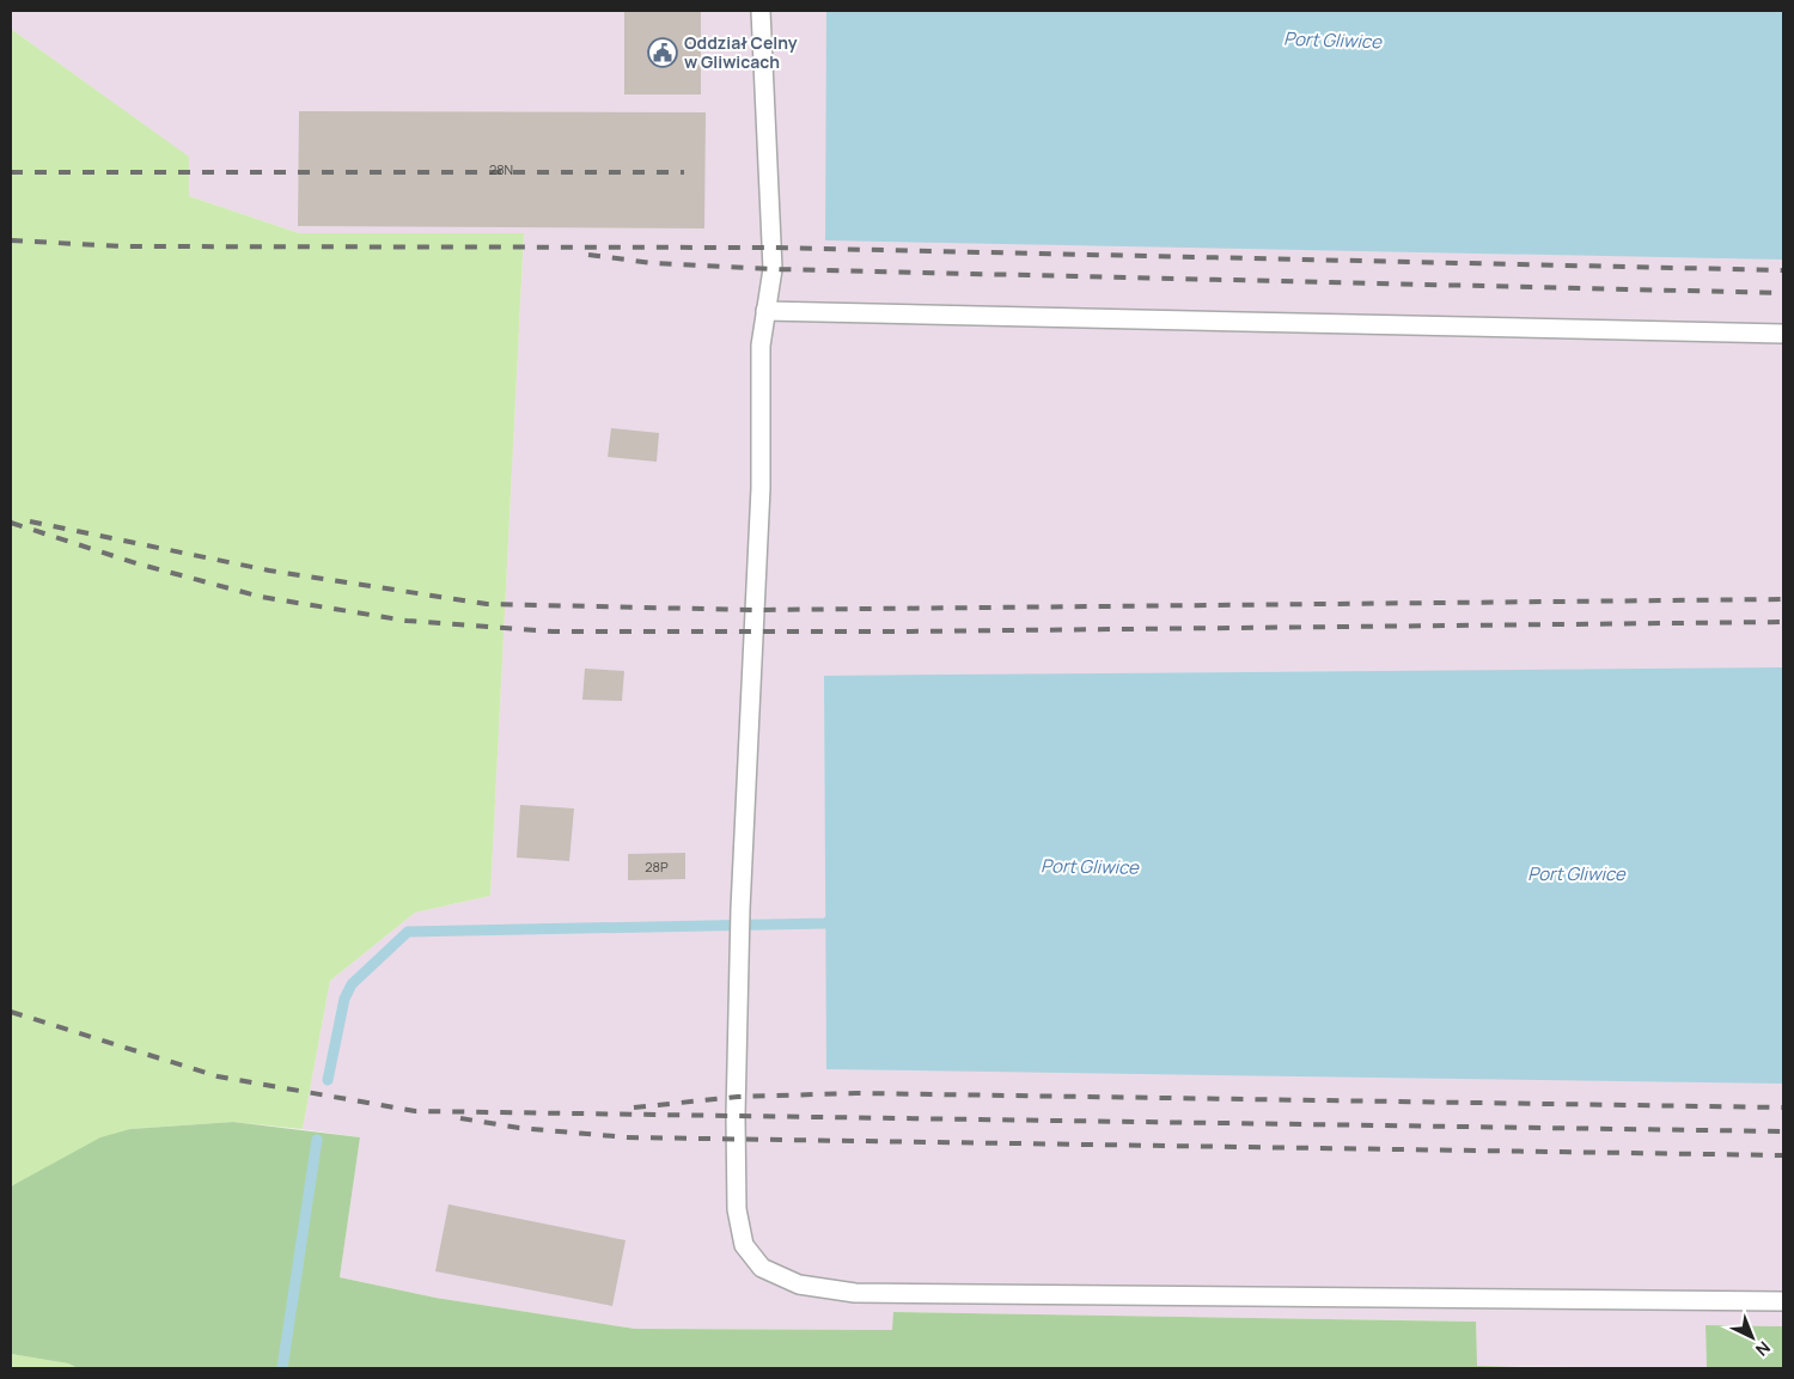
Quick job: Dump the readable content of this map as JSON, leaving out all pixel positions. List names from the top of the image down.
{
  "water": ["Port Gliwice"],
  "places": {
    "public building": ["Oddział Celny w Gliwicach"]
  },
  "house_numbers": ["28N", "28P"],
  "north": "bottom right"
}
